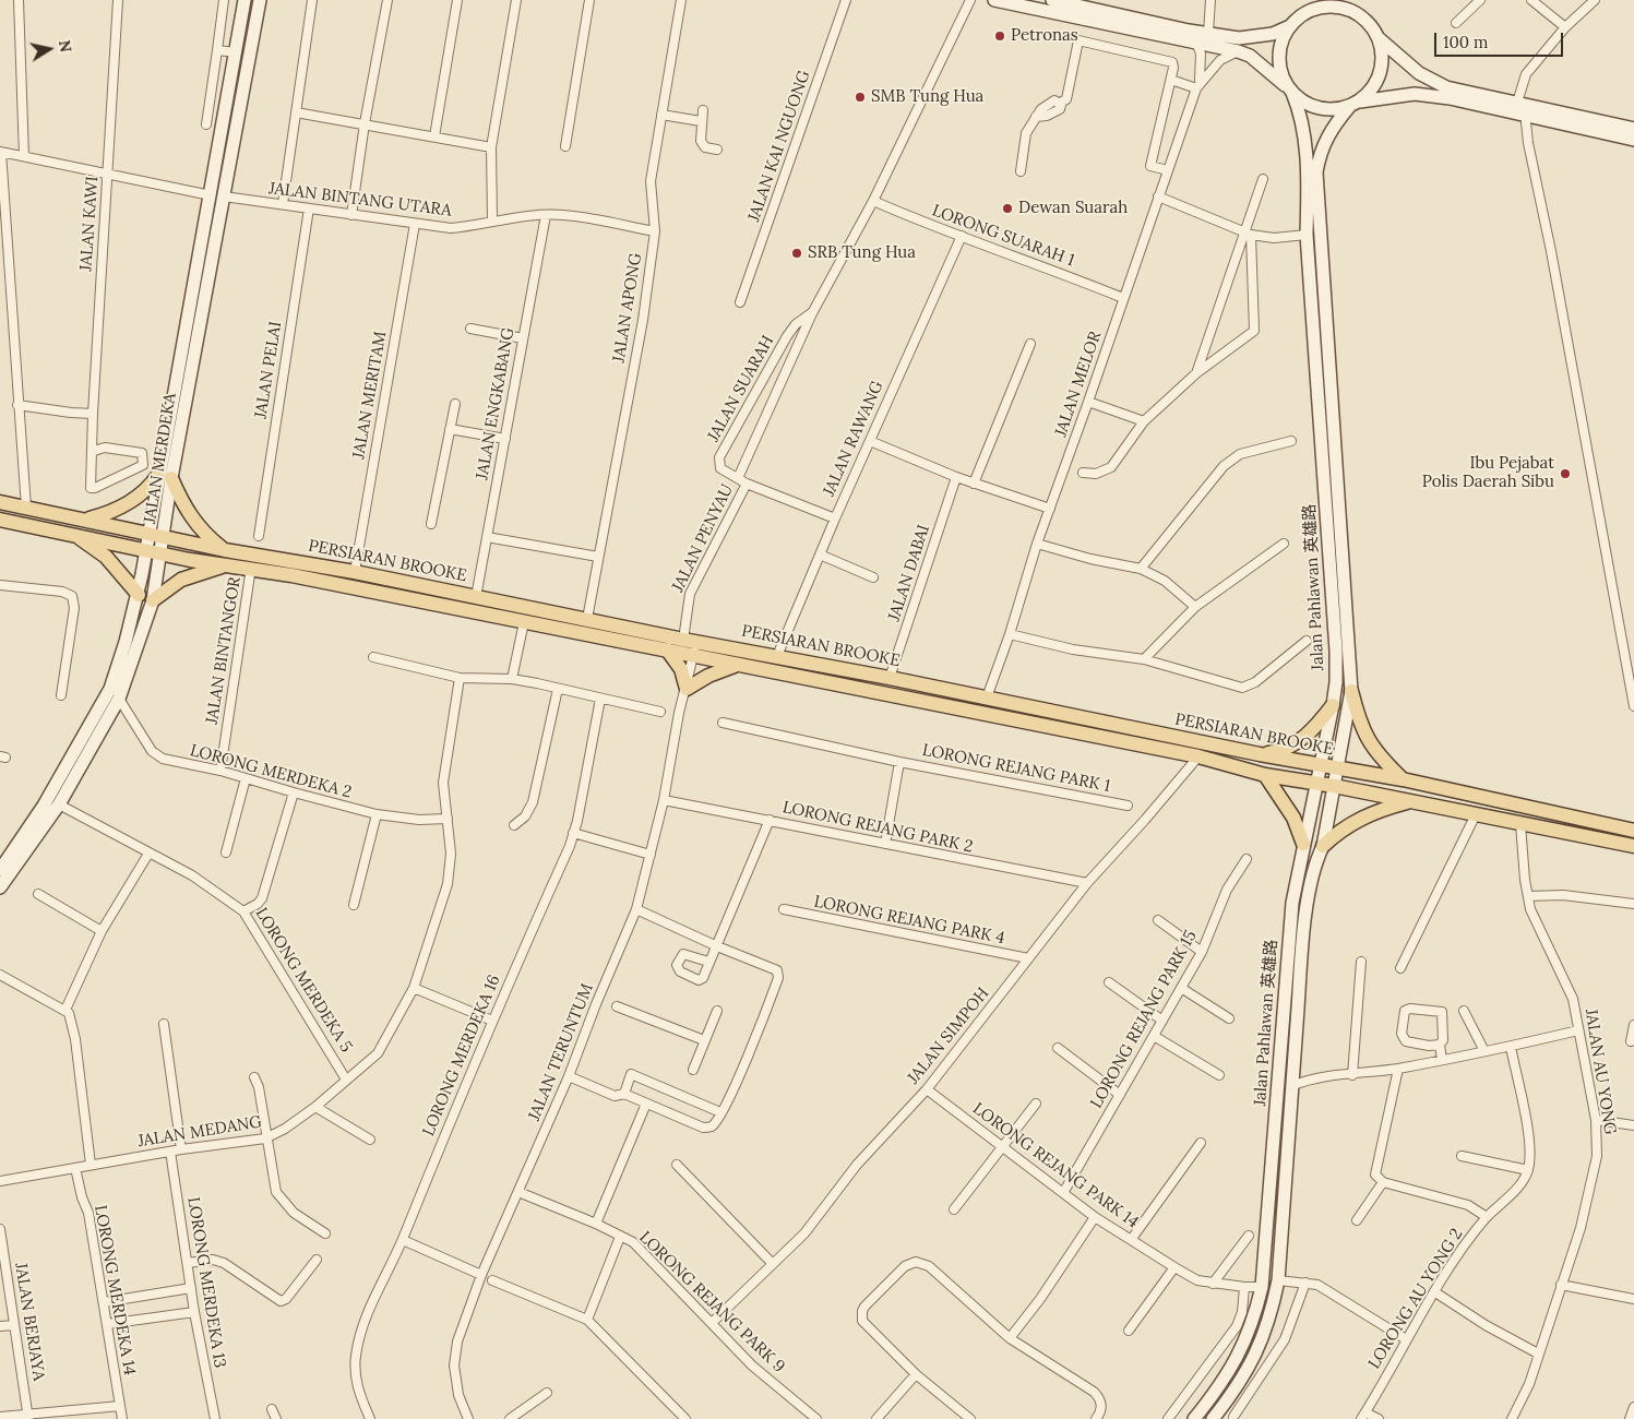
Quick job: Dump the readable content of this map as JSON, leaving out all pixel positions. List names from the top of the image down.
{
  "streets": {
    "main road": ["JALAN MERDEKA", "PERSIARAN BROOKE", "Jalan Pahlawan 英雄路"],
    "street": [
      "JALAN KAI NGUONG",
      "JALAN BINTANG UTARA",
      "JALAN KAWI",
      "LORONG SUARAH 1",
      "JALAN APONG",
      "JALAN PELAI",
      "JALAN MELOR",
      "JALAN SUARAH",
      "JALAN MERITAM",
      "JALAN ENGKABANG",
      "JALAN RAWANG",
      "JALAN PENYAU",
      "JALAN DABAI",
      "JALAN BINTANGOR",
      "LORONG REJANG PARK 1",
      "LORONG MERDEKA 2",
      "LORONG REJANG PARK 2",
      "LORONG REJANG PARK 4",
      "LORONG MERDEKA 5",
      "LORONG REJANG PARK 15",
      "JALAN SIMPOH",
      "JALAN TERUNTUM",
      "LORONG MERDEKA 16",
      "JALAN AU YONG",
      "JALAN MEDANG",
      "LORONG REJANG PARK 14",
      "LORONG MERDEKA 13",
      "LORONG MERDEKA 14",
      "LORONG AU YONG 2",
      "LORONG REJANG PARK 9",
      "JALAN BERJAYA"
    ]
  },
  "crossings": [
    ["JALAN BINTANG UTARA", "JALAN KAWI"],
    ["JALAN BINTANG UTARA", "JALAN APONG"],
    ["JALAN BINTANG UTARA", "JALAN PELAI"],
    ["JALAN BINTANG UTARA", "JALAN MERITAM"],
    ["JALAN BINTANG UTARA", "JALAN ENGKABANG"],
    ["JALAN BINTANG UTARA", "JALAN MERDEKA"],
    ["LORONG SUARAH 1", "JALAN MELOR"],
    ["LORONG SUARAH 1", "JALAN SUARAH"],
    ["LORONG SUARAH 1", "JALAN RAWANG"],
    ["JALAN APONG", "PERSIARAN BROOKE"],
    ["JALAN MELOR", "PERSIARAN BROOKE"],
    ["JALAN SUARAH", "JALAN RAWANG"],
    ["JALAN SUARAH", "JALAN PENYAU"],
    ["JALAN MERITAM", "PERSIARAN BROOKE"],
    ["JALAN ENGKABANG", "PERSIARAN BROOKE"],
    ["JALAN RAWANG", "PERSIARAN BROOKE"],
    ["JALAN MERDEKA", "PERSIARAN BROOKE"],
    ["JALAN MERDEKA", "LORONG MERDEKA 2"],
    ["JALAN MERDEKA", "LORONG MERDEKA 5"],
    ["JALAN PENYAU", "PERSIARAN BROOKE"],
    ["JALAN PENYAU", "JALAN TERUNTUM"],
    ["PERSIARAN BROOKE", "JALAN DABAI"],
    ["PERSIARAN BROOKE", "Jalan Pahlawan 英雄路"],
    ["PERSIARAN BROOKE", "JALAN BINTANGOR"],
    ["PERSIARAN BROOKE", "JALAN SIMPOH"],
    ["PERSIARAN BROOKE", "JALAN AU YONG"],
    ["Jalan Pahlawan 英雄路", "LORONG REJANG PARK 14"],
    ["JALAN BINTANGOR", "LORONG MERDEKA 2"],
    ["LORONG REJANG PARK 1", "LORONG REJANG PARK 2"],
    ["LORONG MERDEKA 2", "JALAN MEDANG"],
    ["LORONG REJANG PARK 2", "JALAN SIMPOH"],
    ["LORONG REJANG PARK 2", "JALAN TERUNTUM"],
    ["LORONG REJANG PARK 4", "JALAN SIMPOH"],
    ["LORONG MERDEKA 5", "JALAN MEDANG"],
    ["LORONG REJANG PARK 15", "LORONG REJANG PARK 14"],
    ["JALAN SIMPOH", "LORONG REJANG PARK 14"],
    ["JALAN SIMPOH", "LORONG REJANG PARK 9"],
    ["JALAN TERUNTUM", "LORONG REJANG PARK 9"],
    ["JALAN MEDANG", "LORONG MERDEKA 13"],
    ["JALAN MEDANG", "LORONG MERDEKA 14"]
  ],
  "places": [
    "Petronas",
    "SMB Tung Hua",
    "Dewan Suarah",
    "SRB Tung Hua",
    "Ibu Pejabat Polis Daerah Sibu"
  ],
  "scale_bar": "100 m",
  "north": "right"
}
